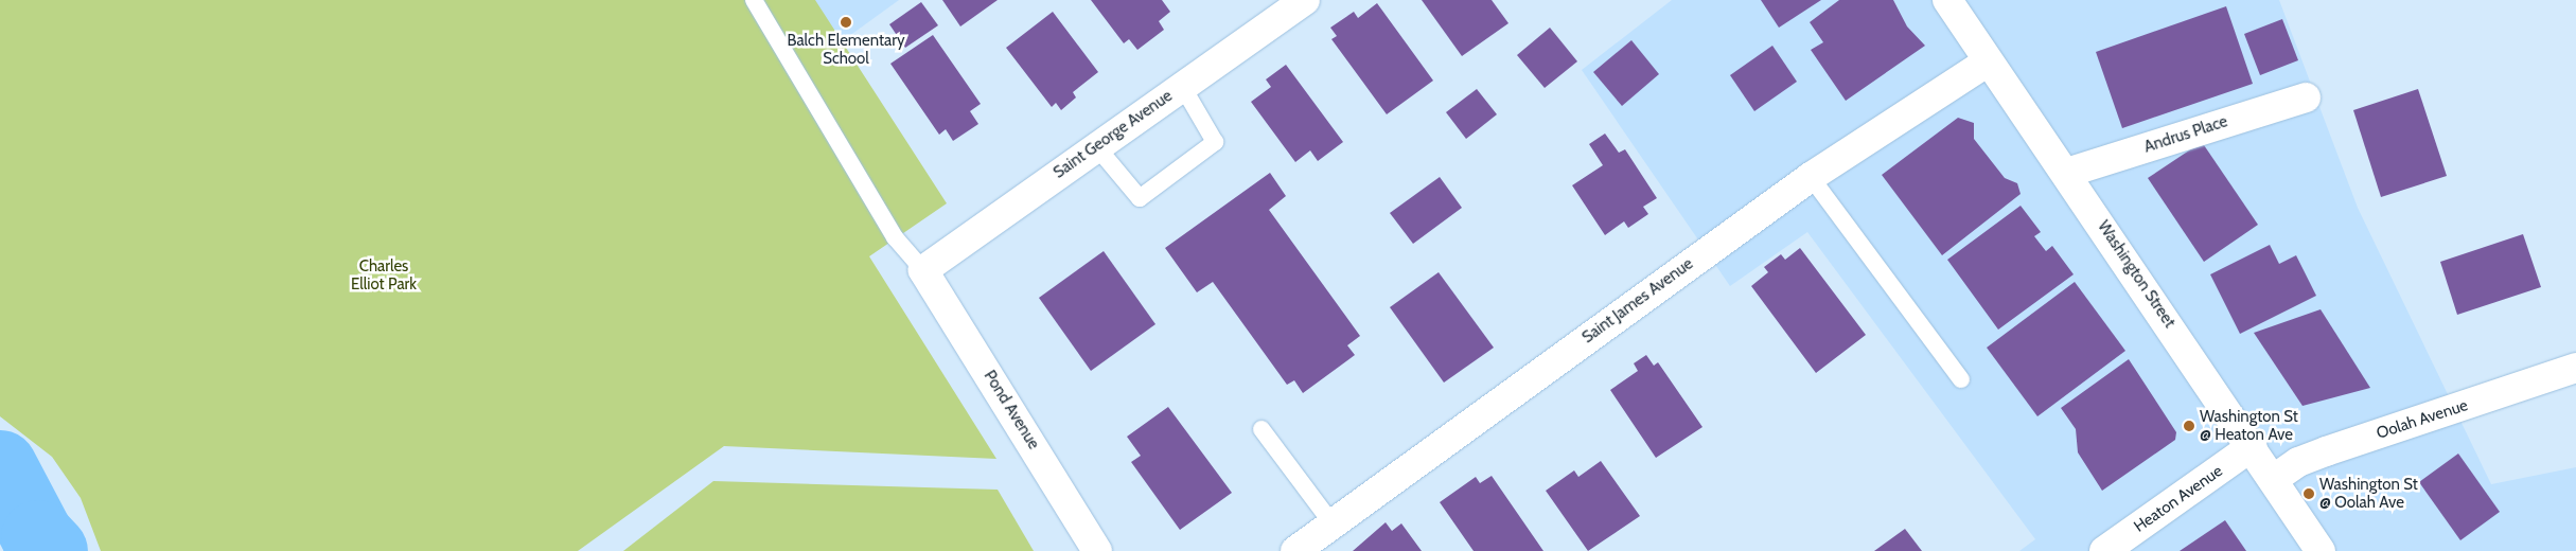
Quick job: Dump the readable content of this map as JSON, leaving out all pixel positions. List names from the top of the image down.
{
  "streets": {
    "street": [
      "Saint George Avenue",
      "Andrus Place",
      "Washington Street",
      "Saint James Avenue",
      "Pond Avenue",
      "Oolah Avenue",
      "Heaton Avenue"
    ]
  },
  "crossings": [
    ["Saint George Avenue", "Pond Avenue"],
    ["Andrus Place", "Washington Street"],
    ["Washington Street", "Saint James Avenue"],
    ["Washington Street", "Oolah Avenue"],
    ["Washington Street", "Heaton Avenue"]
  ],
  "parks": ["Charles Elliot Park"],
  "places": ["Balch Elementary School", "Washington St @ Heaton Ave", "Washington St @ Oolah Ave"]
}
